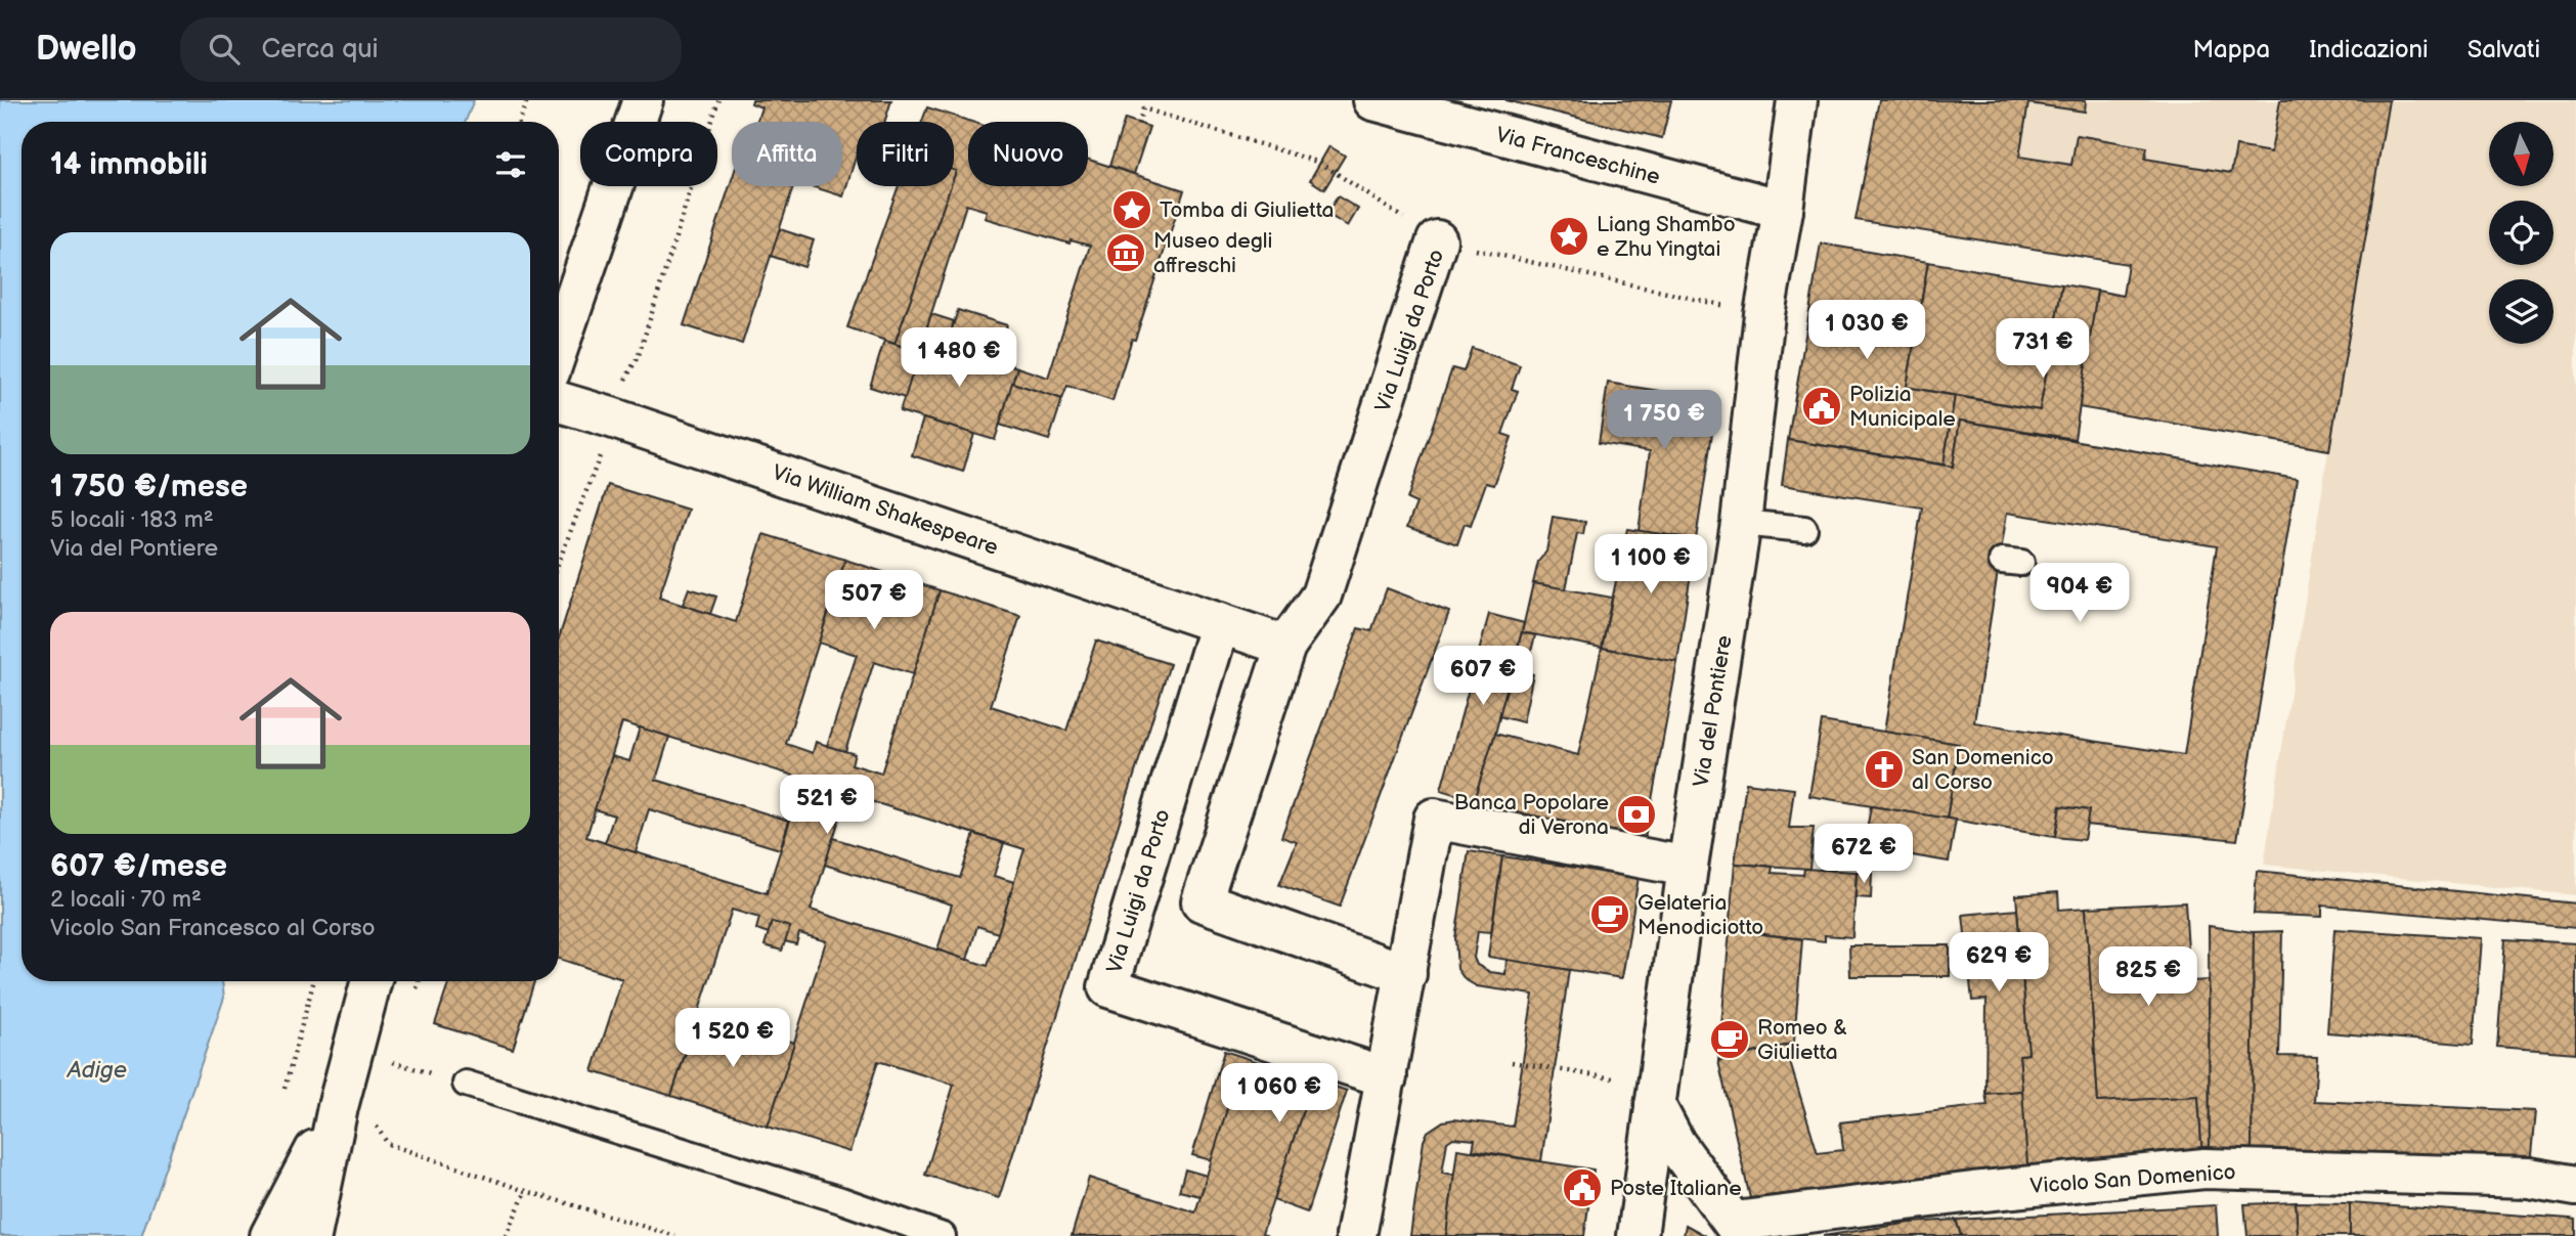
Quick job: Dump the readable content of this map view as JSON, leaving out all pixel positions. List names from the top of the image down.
{
  "streets": {
    "street": [
      "Via Franceschine",
      "Via Luigi da Porto",
      "Via William Shakespeare",
      "Via del Pontiere",
      "Vicolo San Domenico"
    ]
  },
  "crossings": [
    ["Via Franceschine", "Via del Pontiere"],
    ["Via Luigi da Porto", "Via William Shakespeare"],
    ["Via Luigi da Porto", "Via del Pontiere"]
  ],
  "water": ["Adige"],
  "places": {
    "place": ["Tomba di Giulietta", "Liang Shambo e Zhu Yingtai"],
    "museum": ["Museo degli affreschi"],
    "public building": ["Polizia Municipale", "Poste Italiane"],
    "church": ["San Domenico al Corso"],
    "bank": ["Banca Popolare di Verona"],
    "cafe": ["Gelateria Menodiciotto", "Romeo & Giulietta"]
  },
  "north": "bottom",
  "page": {
    "header": "Dwello",
    "search": "Cerca qui",
    "nav": ["Mappa", "Indicazioni", "Salvati"],
    "chip": [
      "Compra",
      "Affitta",
      "Filtri",
      "Nuovo"
    ],
    "heading": "14 immobili",
    "list": [
      {
        "name": "1 750 €/mese",
        "note": "5 locali · 183 m² · Via del Pontiere"
      },
      {
        "name": "607 €/mese",
        "note": "2 locali · 70 m² · Vicolo San Francesco al Corso"
      }
    ],
    "price": [
      "1 030 €",
      "731 €",
      "1 480 €",
      "1 750 €",
      "1 100 €",
      "904 €",
      "507 €",
      "607 €",
      "521 €",
      "672 €",
      "629 €",
      "825 €",
      "1 520 €",
      "1 060 €"
    ]
  }
}
